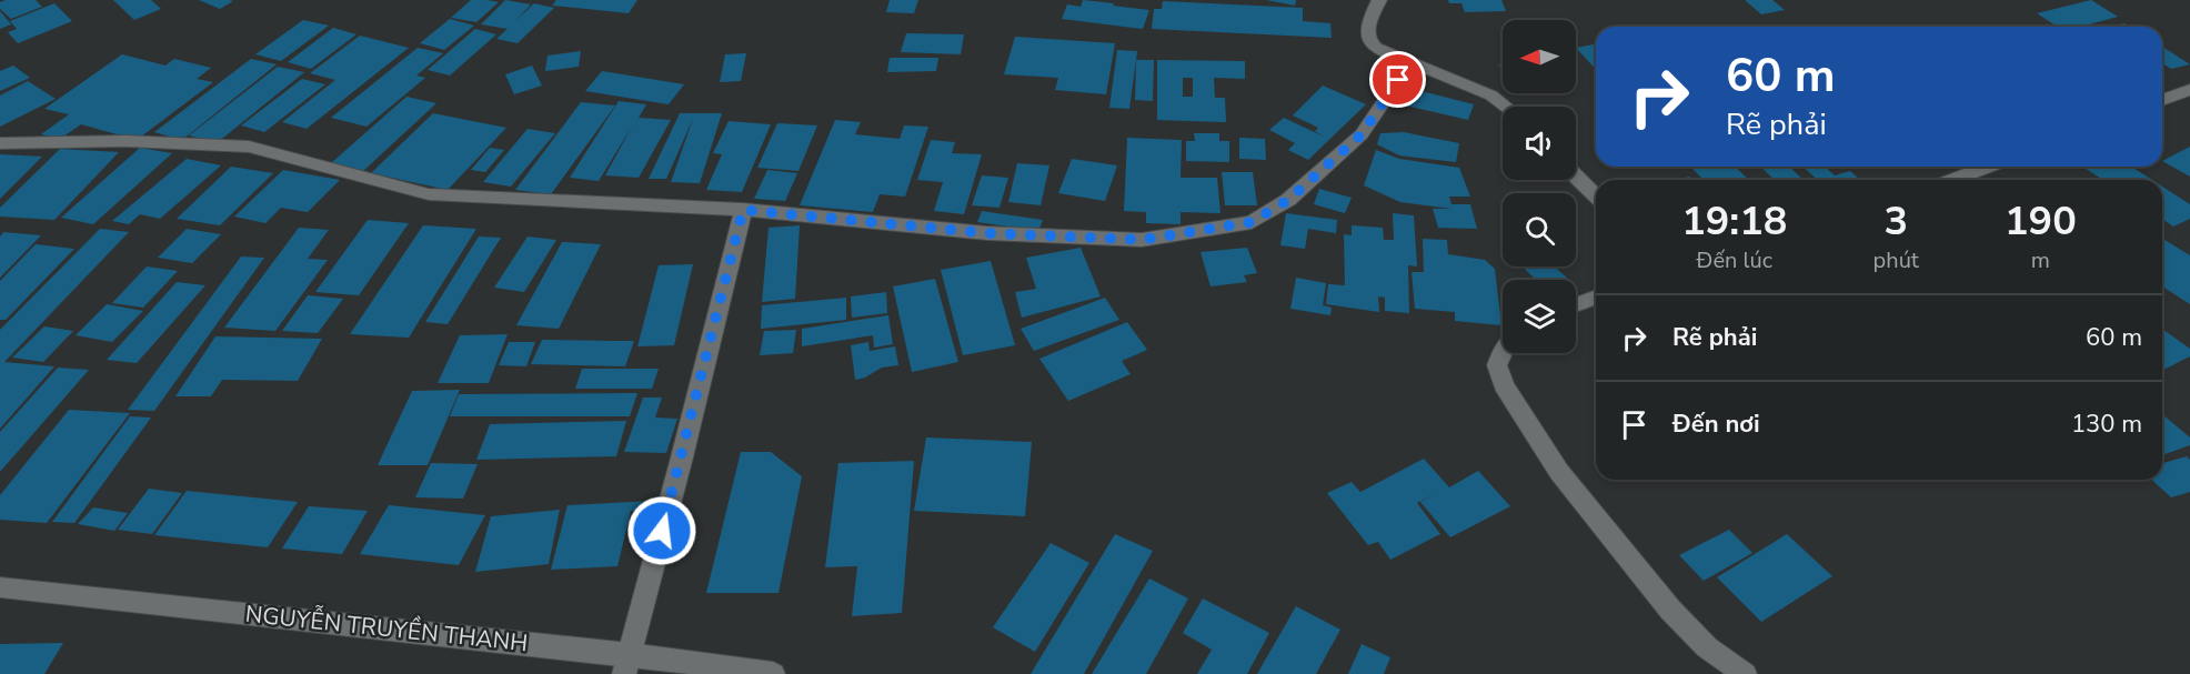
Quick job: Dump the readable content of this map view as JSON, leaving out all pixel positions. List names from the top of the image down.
{
  "streets": {
    "street": ["NGUYỄN TRUYỀN THANH"]
  },
  "north": "left",
  "page": {
    "turn": ["60 m", "Rẽ phải"],
    "eta": [
      "19:18",
      "Đến lúc",
      "3",
      "phút",
      "190",
      "m"
    ],
    "list": [
      {
        "name": "Rẽ phải",
        "value": "60 m"
      },
      {
        "name": "Đến nơi",
        "value": "130 m"
      }
    ]
  }
}
